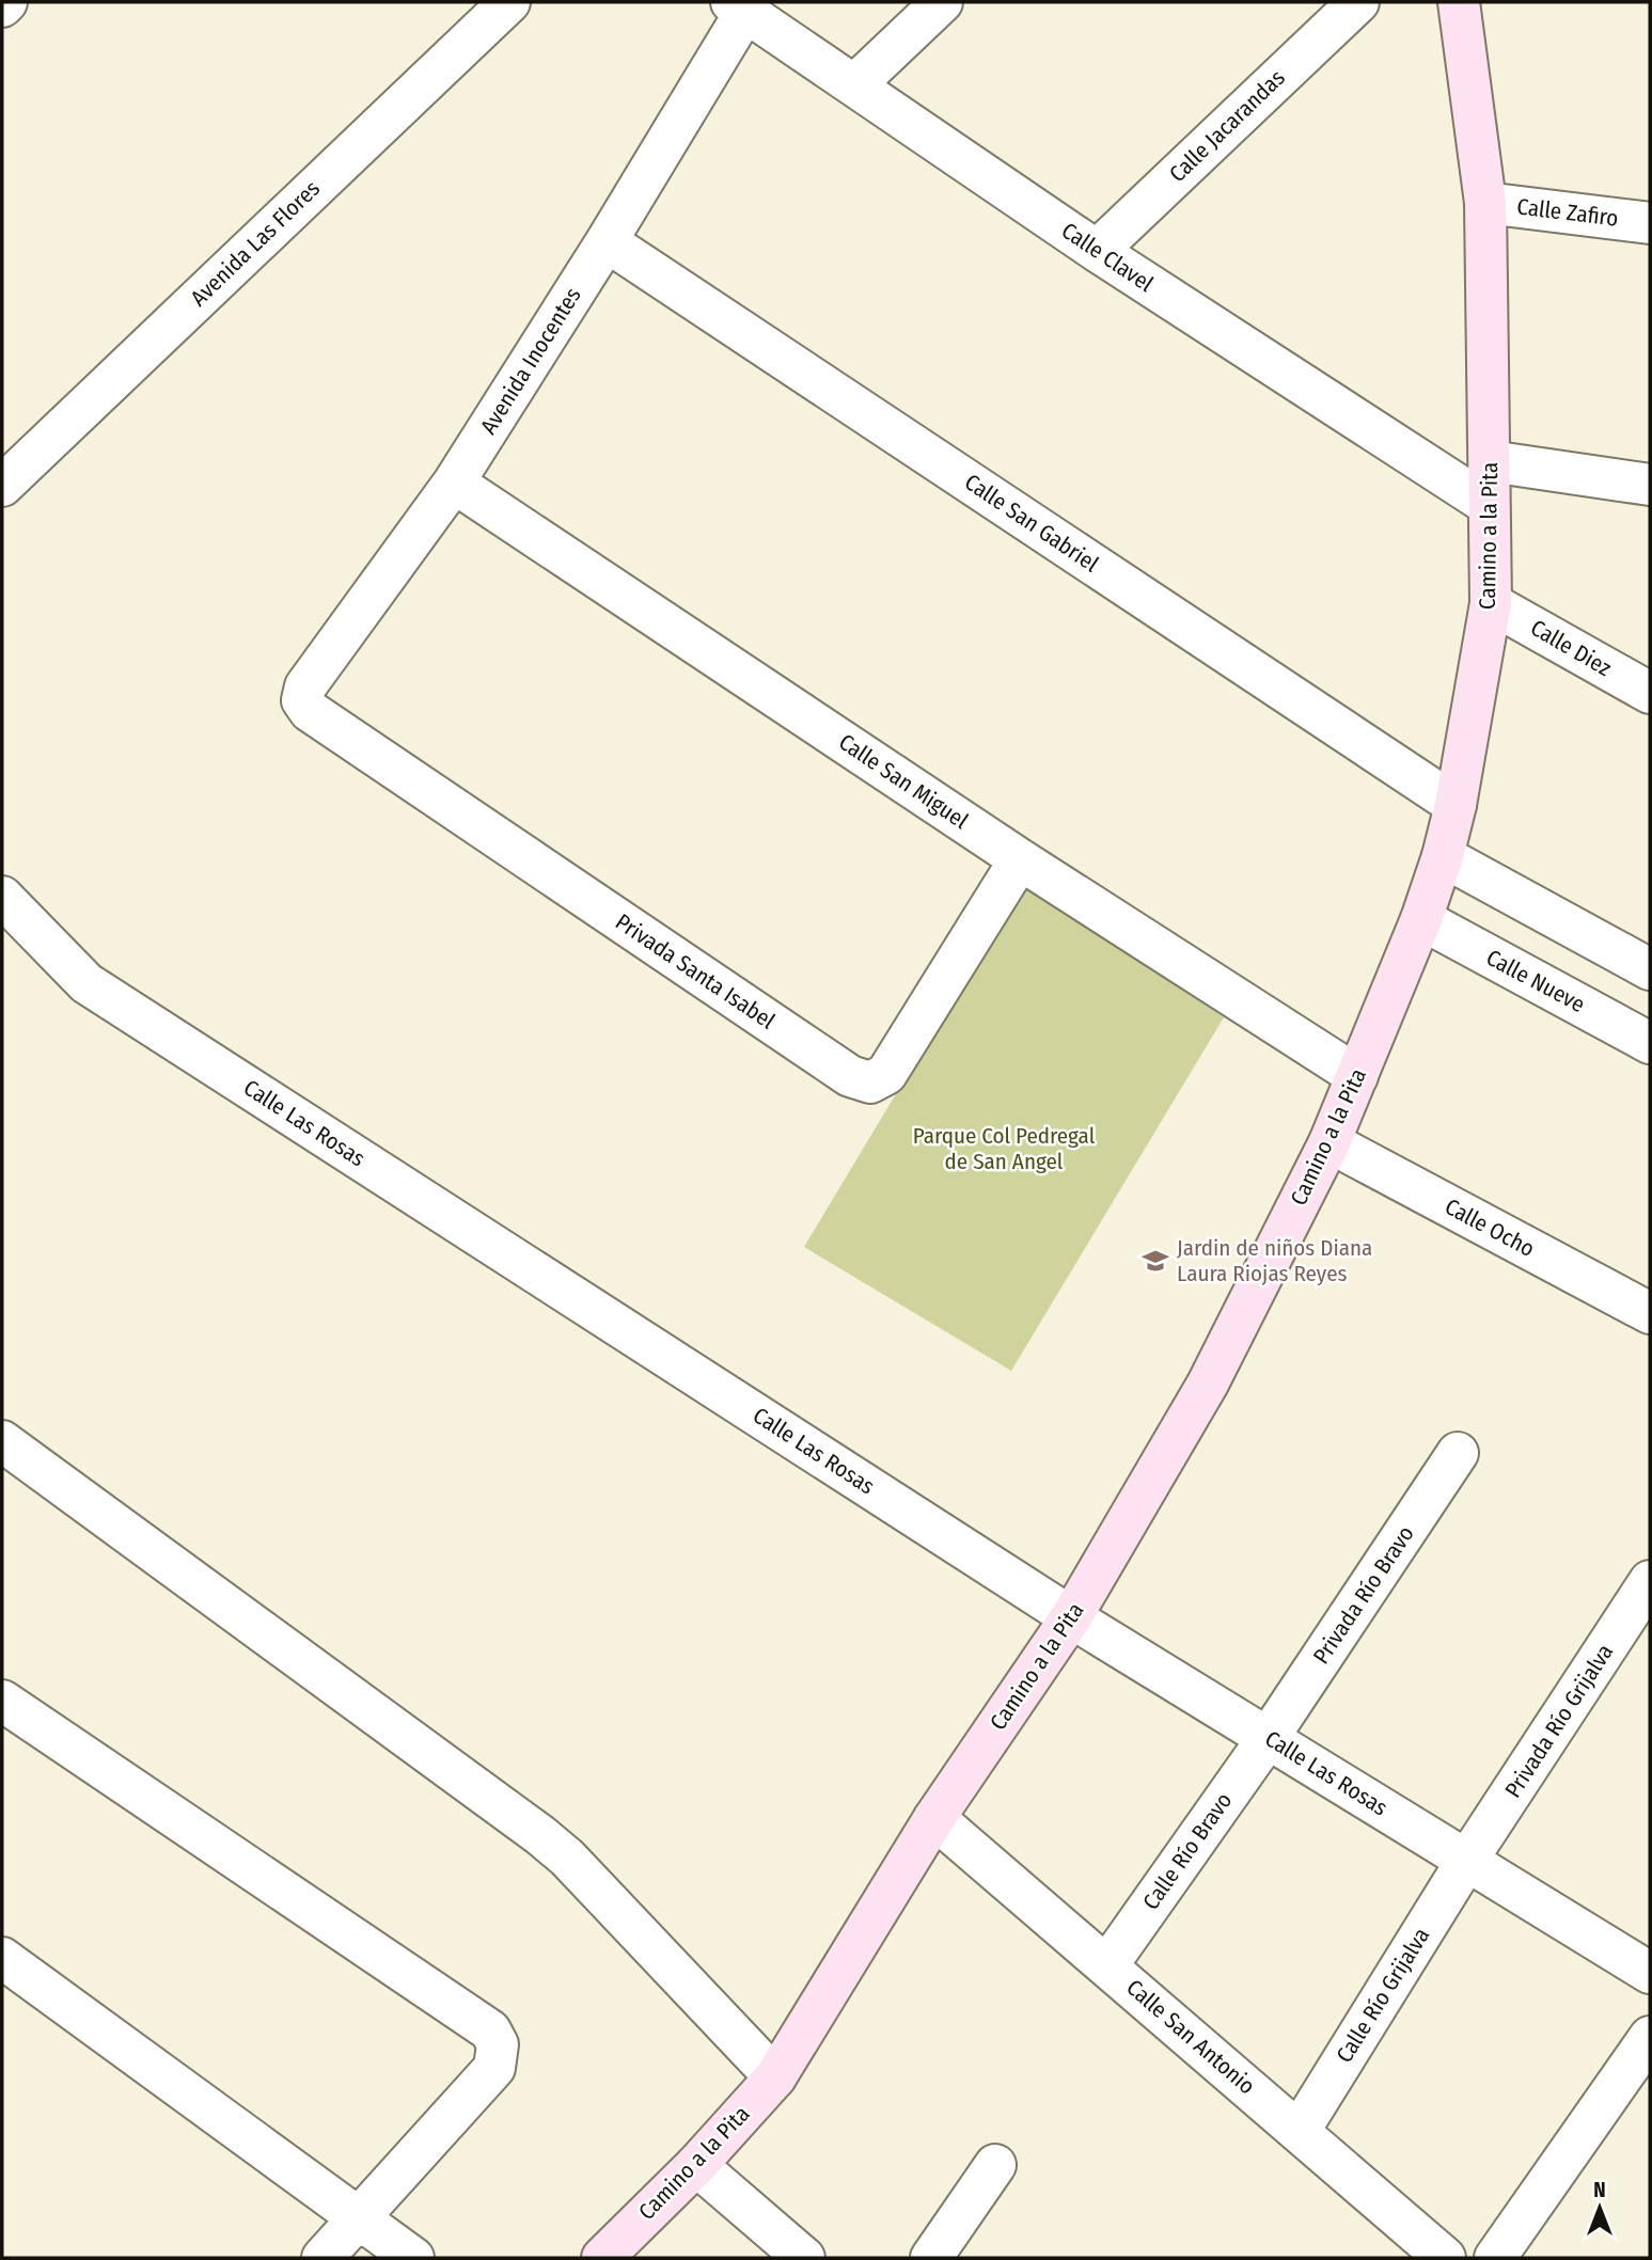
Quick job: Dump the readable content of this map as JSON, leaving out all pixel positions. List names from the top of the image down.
{
  "streets": {
    "street": [
      "Calle Jacarandas",
      "Calle Zafiro",
      "Avenida Las Flores",
      "Calle Clavel",
      "Avenida Inocentes",
      "Calle San Gabriel",
      "Camino a la Pita",
      "Calle Diez",
      "Calle San Miguel",
      "Privada Santa Isabel",
      "Calle Nueve",
      "Calle Las Rosas",
      "Calle Ocho",
      "Privada Río Bravo",
      "Privada Río Grijalva",
      "Calle Río Bravo",
      "Calle Río Grijalva",
      "Calle San Antonio"
    ]
  },
  "crossings": [
    ["Calle Jacarandas", "Calle Clavel"],
    ["Calle Zafiro", "Camino a la Pita"],
    ["Calle Clavel", "Avenida Inocentes"],
    ["Calle Clavel", "Camino a la Pita"],
    ["Avenida Inocentes", "Calle San Gabriel"],
    ["Avenida Inocentes", "Calle San Miguel"],
    ["Avenida Inocentes", "Privada Santa Isabel"],
    ["Calle San Gabriel", "Camino a la Pita"],
    ["Camino a la Pita", "Calle Diez"],
    ["Camino a la Pita", "Calle San Miguel"],
    ["Camino a la Pita", "Calle Nueve"],
    ["Camino a la Pita", "Calle Las Rosas"],
    ["Camino a la Pita", "Calle Ocho"],
    ["Camino a la Pita", "Calle San Antonio"],
    ["Calle San Miguel", "Privada Santa Isabel"],
    ["Calle Las Rosas", "Privada Río Bravo"],
    ["Calle Las Rosas", "Privada Río Grijalva"],
    ["Calle Las Rosas", "Calle Río Bravo"],
    ["Calle Las Rosas", "Calle Río Grijalva"],
    ["Privada Río Bravo", "Calle Río Bravo"],
    ["Privada Río Grijalva", "Calle Río Grijalva"],
    ["Calle Río Bravo", "Calle San Antonio"],
    ["Calle Río Grijalva", "Calle San Antonio"]
  ],
  "parks": ["Parque Col Pedregal de San Angel"],
  "places": {
    "school or university": ["Jardin de niños Diana Laura Riojas Reyes"]
  },
  "north": "top"
}
